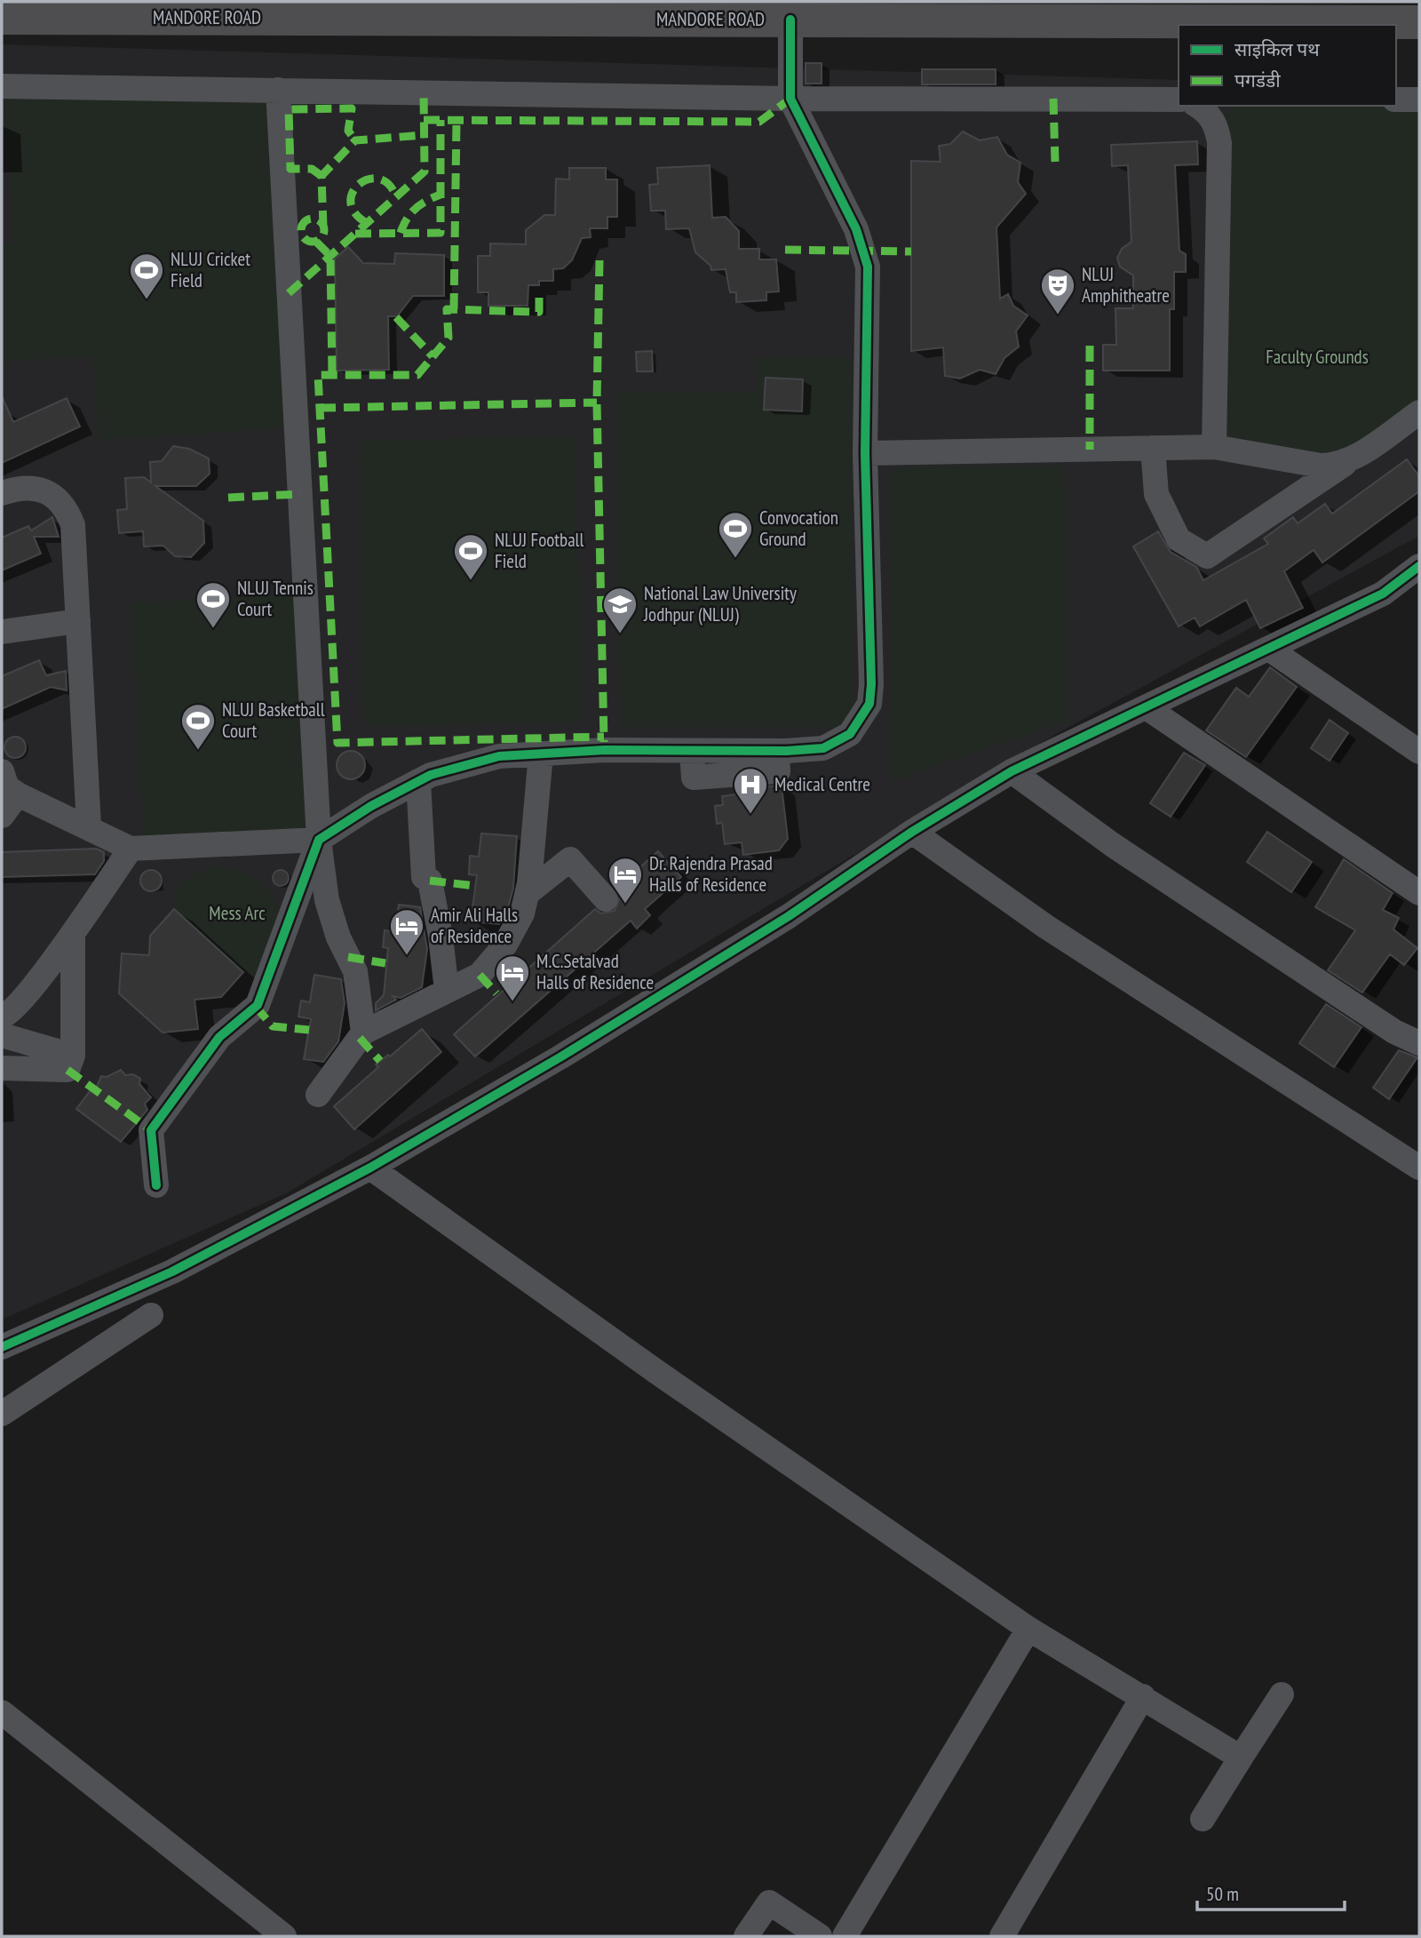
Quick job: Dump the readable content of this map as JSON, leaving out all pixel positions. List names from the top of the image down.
{
  "streets": {
    "highway": ["MANDORE ROAD"]
  },
  "parks": ["Faculty Grounds", "Mess Arc"],
  "places": {
    "sports": [
      "NLUJ Cricket Field",
      "Convocation Ground",
      "NLUJ Football Field",
      "NLUJ Tennis Court",
      "NLUJ Basketball Court"
    ],
    "theatre": ["NLUJ Amphitheatre"],
    "school or university": ["National Law University Jodhpur (NLUJ)"],
    "hospital": ["Medical Centre"],
    "hotel": ["Dr. Rajendra Prasad Halls of Residence", "Amir Ali Halls of Residence", "M.C.Setalvad Halls of Residence"]
  },
  "legend": ["साइकिल पथ", "पगडंडी"],
  "scale_bar": "50 m"
}
